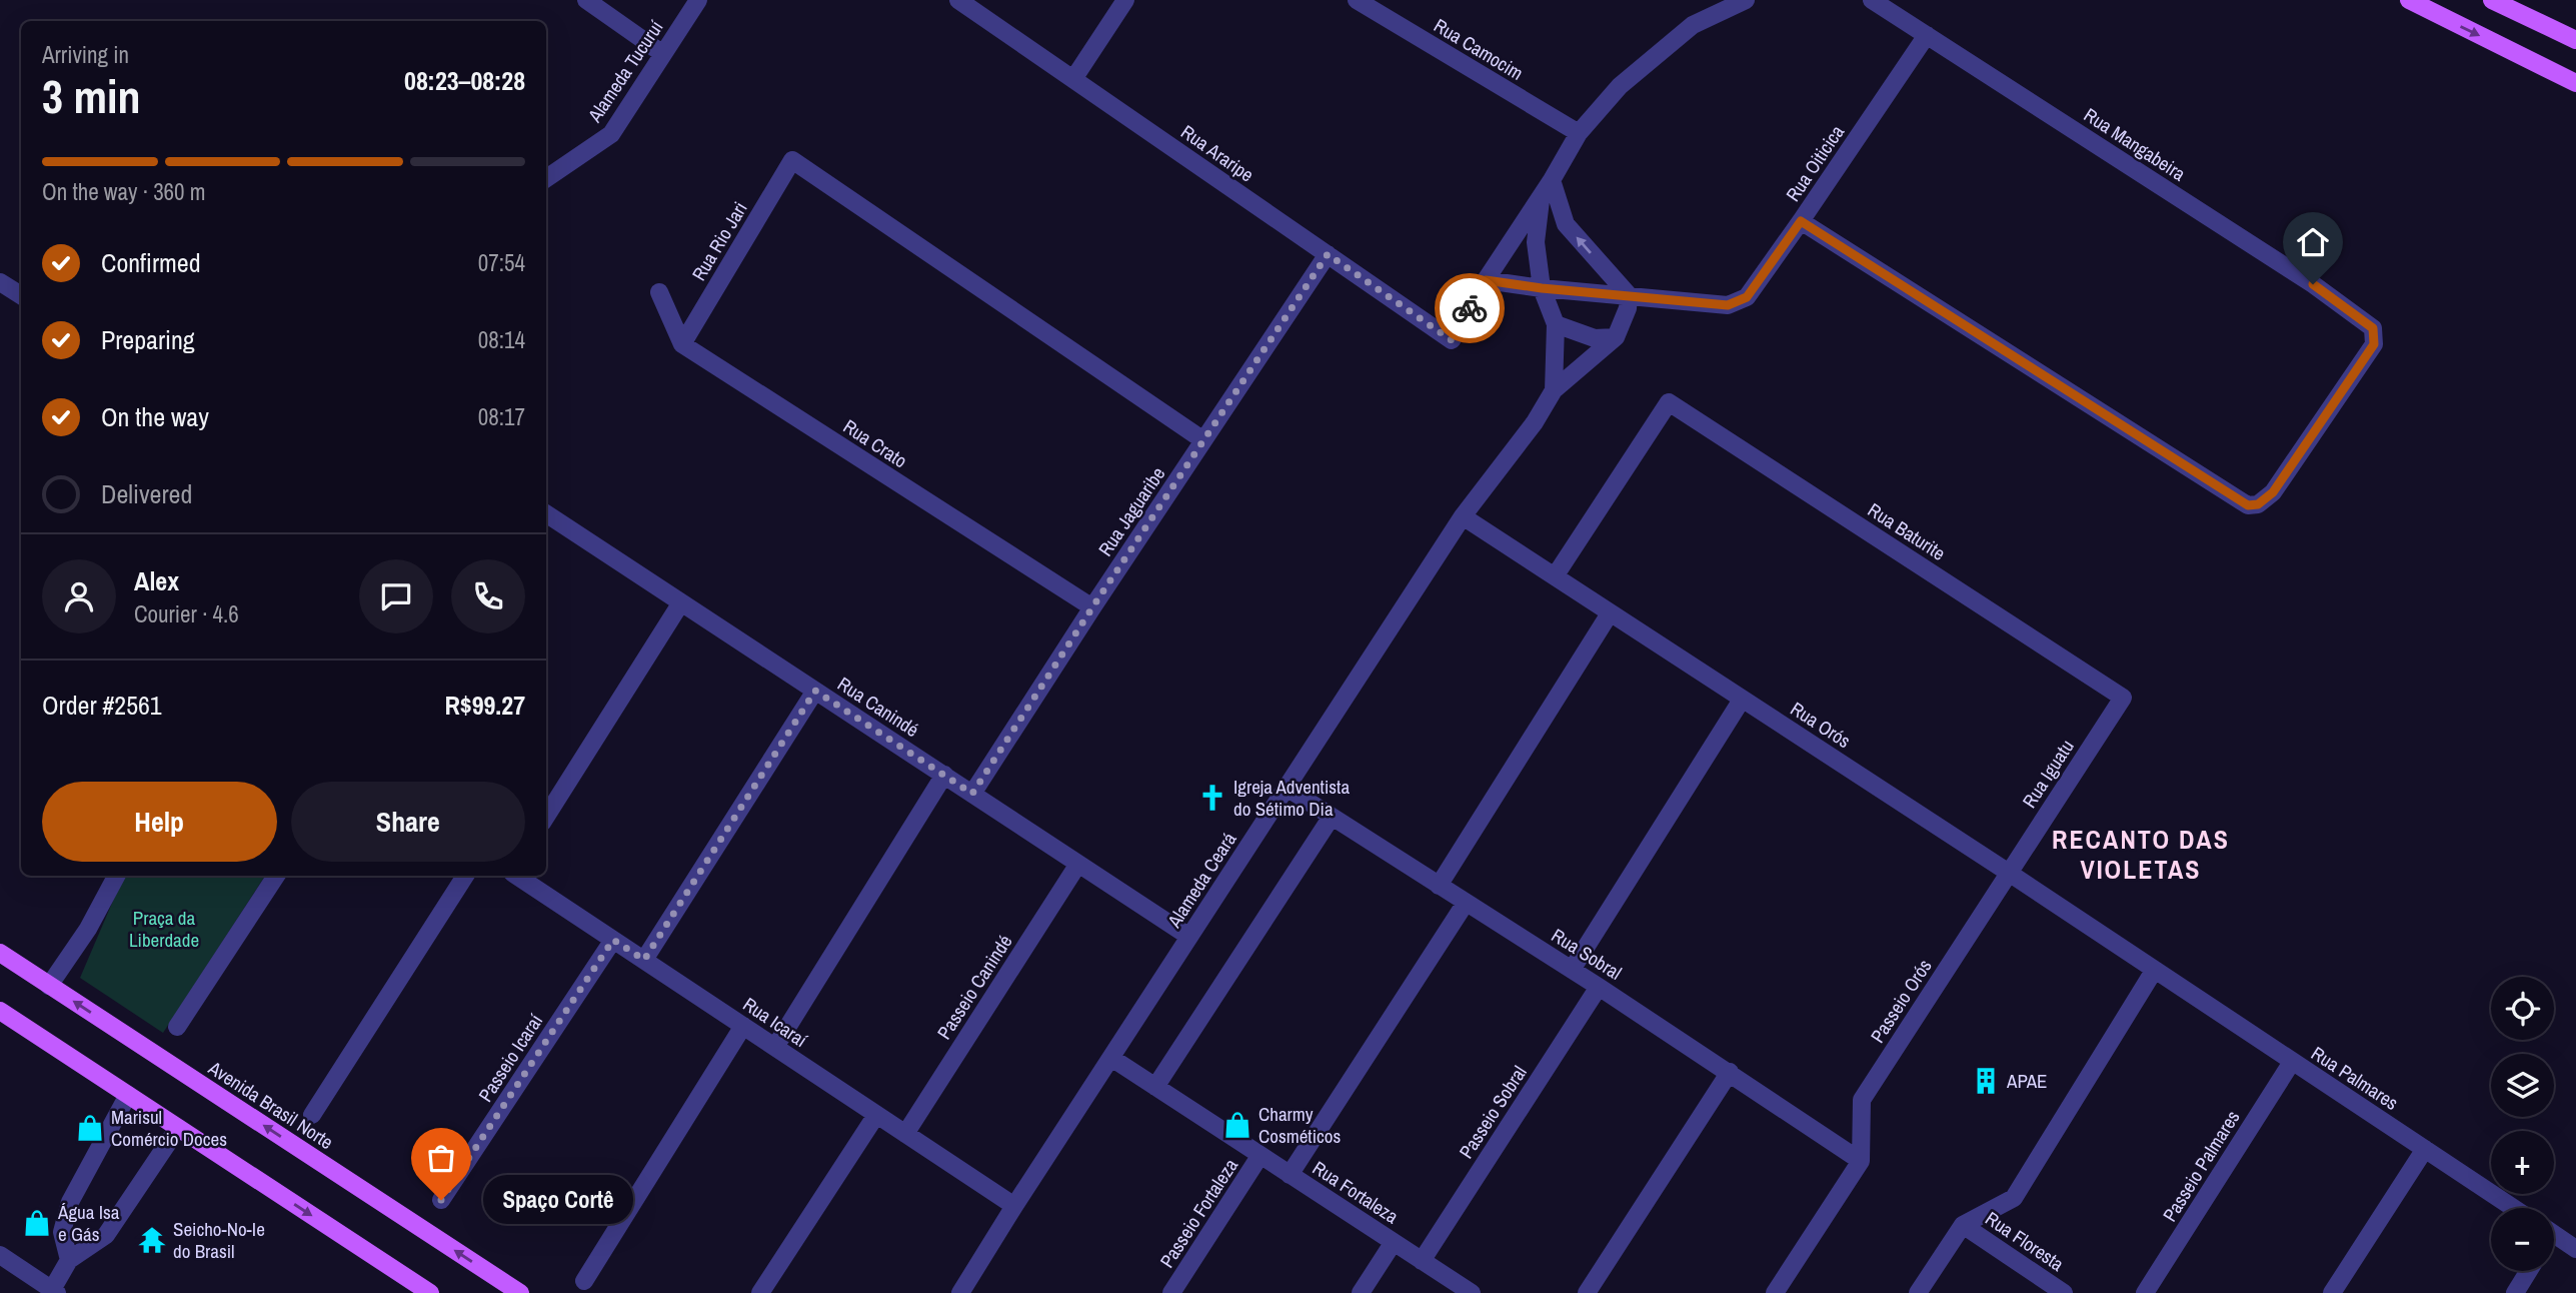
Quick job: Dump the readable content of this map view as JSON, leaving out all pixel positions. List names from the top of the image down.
{
  "streets": {
    "main road": ["Avenida Brasil Norte"],
    "street": [
      "Rua Camocim",
      "Alameda Tucuruí",
      "Rua Mangabeira",
      "Rua Araripe",
      "Rua Oiticica",
      "Rua Rio Jari",
      "Rua Crato",
      "Rua Jaguaribe",
      "Rua Baturite",
      "Rua Canindé",
      "Rua Orós",
      "Rua Iguatu",
      "Alameda Ceará",
      "Rua Sobral",
      "Passeio Canindé",
      "Passeio Orós",
      "Rua Icaraí",
      "Passeio Icaraí",
      "Rua Palmares",
      "Passeio Sobral",
      "Passeio Palmares",
      "Rua Fortaleza",
      "Passeio Fortaleza",
      "Rua Floresta"
    ]
  },
  "crossings": [
    ["Rua Mangabeira", "Rua Oiticica"],
    ["Rua Araripe", "Rua Jaguaribe"],
    ["Rua Rio Jari", "Rua Crato"],
    ["Rua Rio Jari", "Rua Jaguaribe"],
    ["Rua Crato", "Rua Jaguaribe"],
    ["Rua Jaguaribe", "Rua Canindé"],
    ["Rua Baturite", "Rua Orós"],
    ["Rua Baturite", "Rua Iguatu"],
    ["Rua Canindé", "Alameda Ceará"],
    ["Rua Canindé", "Passeio Canindé"],
    ["Rua Orós", "Rua Iguatu"],
    ["Rua Orós", "Alameda Ceará"],
    ["Rua Orós", "Passeio Orós"],
    ["Rua Orós", "Rua Palmares"],
    ["Rua Iguatu", "Passeio Orós"],
    ["Alameda Ceará", "Rua Sobral"],
    ["Alameda Ceará", "Rua Icaraí"],
    ["Alameda Ceará", "Rua Fortaleza"],
    ["Rua Sobral", "Passeio Orós"],
    ["Rua Sobral", "Passeio Sobral"],
    ["Passeio Canindé", "Rua Icaraí"],
    ["Rua Icaraí", "Passeio Icaraí"],
    ["Rua Palmares", "Passeio Palmares"],
    ["Passeio Sobral", "Rua Fortaleza"],
    ["Rua Fortaleza", "Passeio Fortaleza"]
  ],
  "districts": ["RECANTO DAS VIOLETAS"],
  "parks": ["Praça da Liberdade"],
  "places": {
    "church": ["Igreja Adventista do Sétimo Dia"],
    "building": ["APAE"],
    "shop": ["Charmy Cosméticos", "Marisul Comércio Doces", "Água Isa e Gás"],
    "other": ["Spaço Cortê"],
    "temple": ["Seicho-No-Ie do Brasil"]
  },
  "page": {
    "heading": ["3 min", "Arriving in", "08:23–08:28"],
    "panel": [
      "Alex",
      "Courier · 4.6",
      "Order #2561",
      "R$99.27"
    ],
    "bar": "On the way · 360 m",
    "list": [
      ["Confirmed", "07:54"],
      ["Preparing", "08:14"],
      ["On the way", "08:17"],
      "Delivered"
    ],
    "buttons": ["Help", "Share"],
    "map_buttons": ["+", "−"],
    "bubble": "Spaço Cortê"
  }
}
